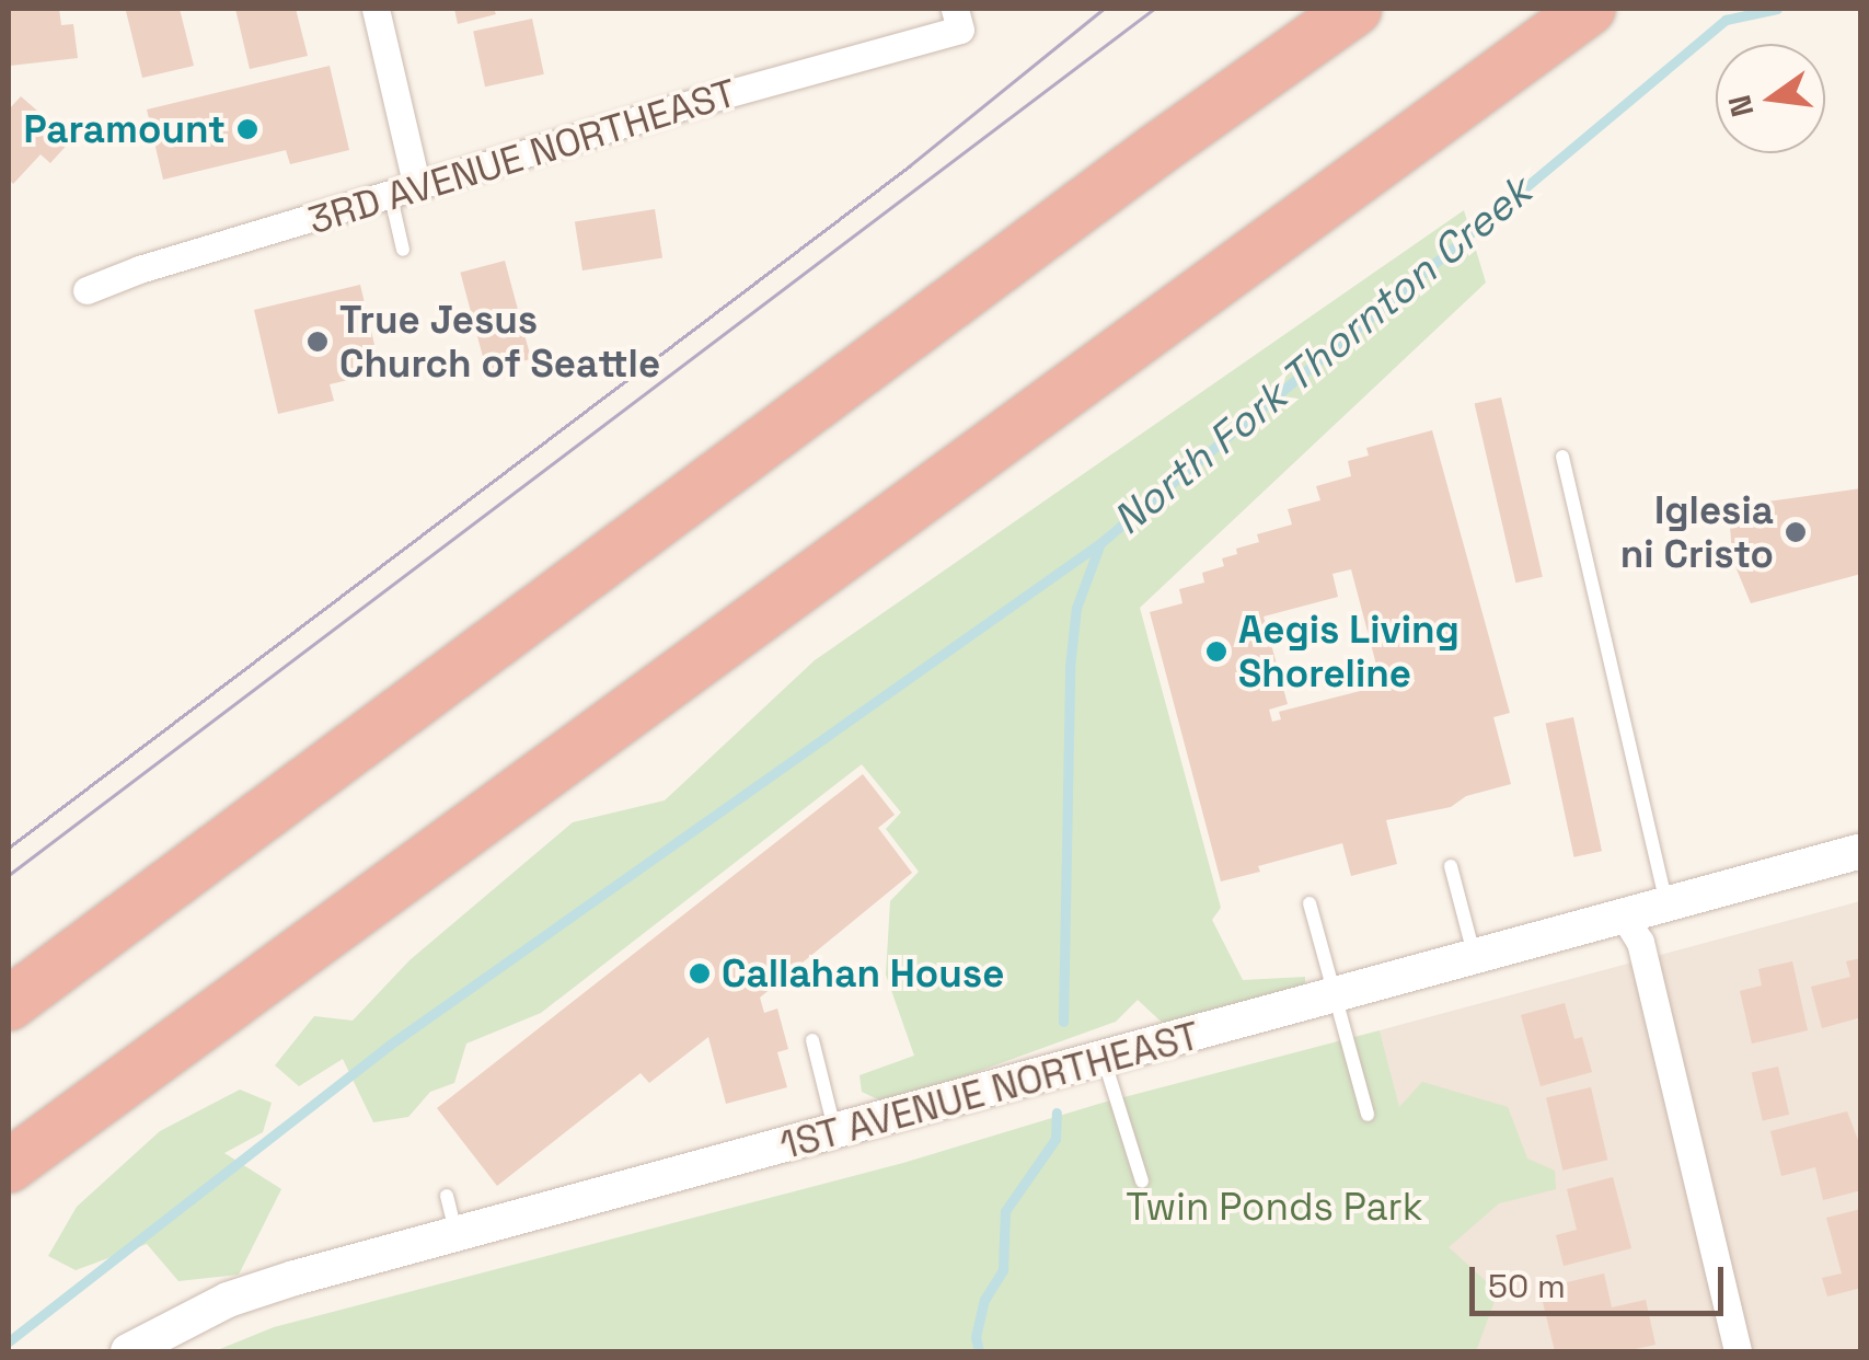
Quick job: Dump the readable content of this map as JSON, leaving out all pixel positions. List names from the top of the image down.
{
  "streets": {
    "street": ["3RD AVENUE NORTHEAST", "1ST AVENUE NORTHEAST"]
  },
  "water": ["North Fork Thornton Creek"],
  "parks": ["Twin Ponds Park"],
  "places": [
    "Paramount",
    "True Jesus Church of Seattle",
    "Iglesia ni Cristo",
    "Aegis Living Shoreline",
    "Callahan House"
  ],
  "scale_bar": "50 m",
  "north": "left"
}
